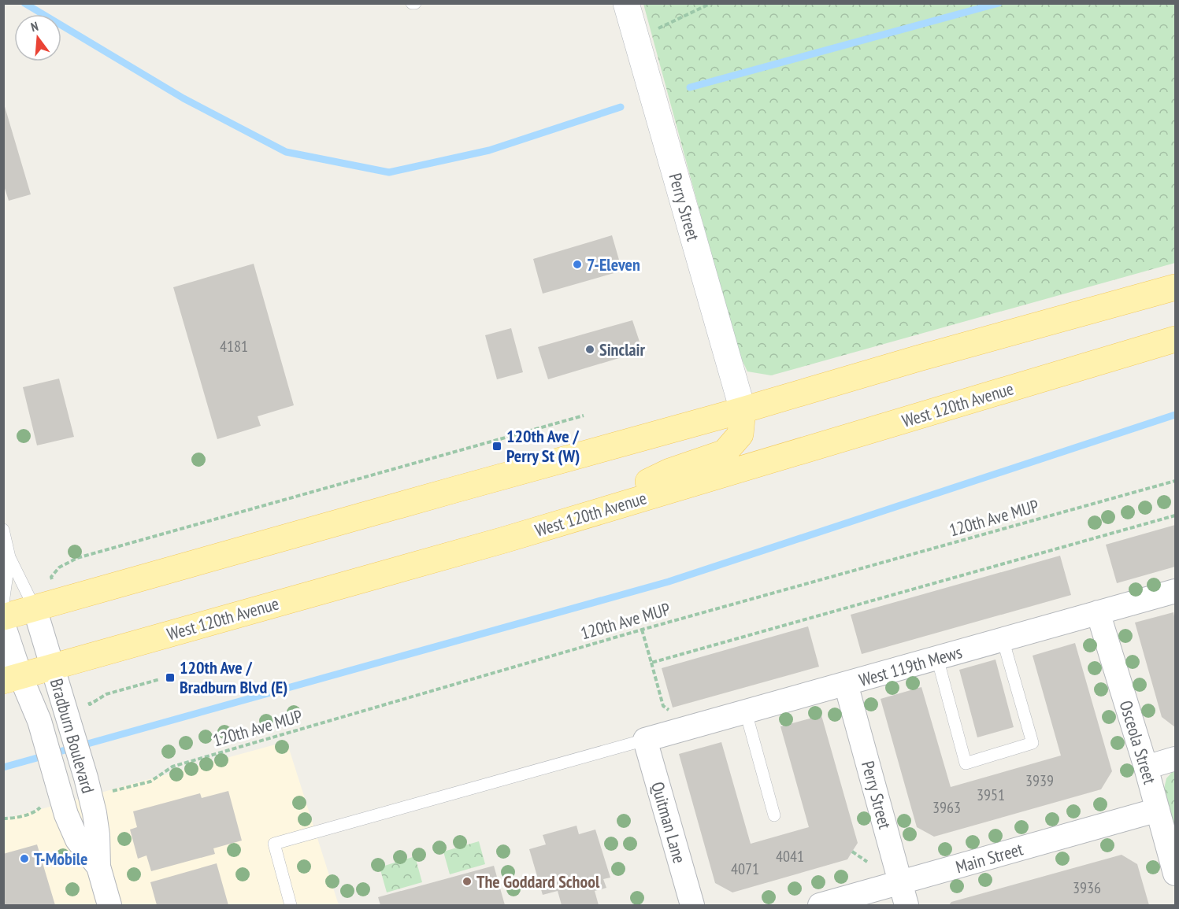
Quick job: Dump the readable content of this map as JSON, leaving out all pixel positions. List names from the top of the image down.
{
  "streets": {
    "main road": ["West 120th Avenue"],
    "street": [
      "Perry Street",
      "West 119th Mews",
      "Bradburn Boulevard",
      "Osceola Street",
      "Quitman Lane",
      "Main Street"
    ],
    "path": ["120th Ave MUP"]
  },
  "crossings": [
    ["Perry Street", "West 119th Mews"],
    ["Perry Street", "Main Street"],
    ["West 120th Avenue", "Bradburn Boulevard"],
    ["West 119th Mews", "Osceola Street"],
    ["West 119th Mews", "Quitman Lane"],
    ["Osceola Street", "Main Street"]
  ],
  "places": {
    "other": [
      "7-Eleven",
      "Sinclair",
      "T-Mobile",
      "The Goddard School"
    ],
    "transit": ["120th Ave / Perry St (W)", "120th Ave / Bradburn Blvd (E)"]
  },
  "house_numbers": [
    "4181",
    "3939",
    "3951",
    "3963",
    "4041",
    "4071",
    "3936"
  ],
  "north": "top"
}
